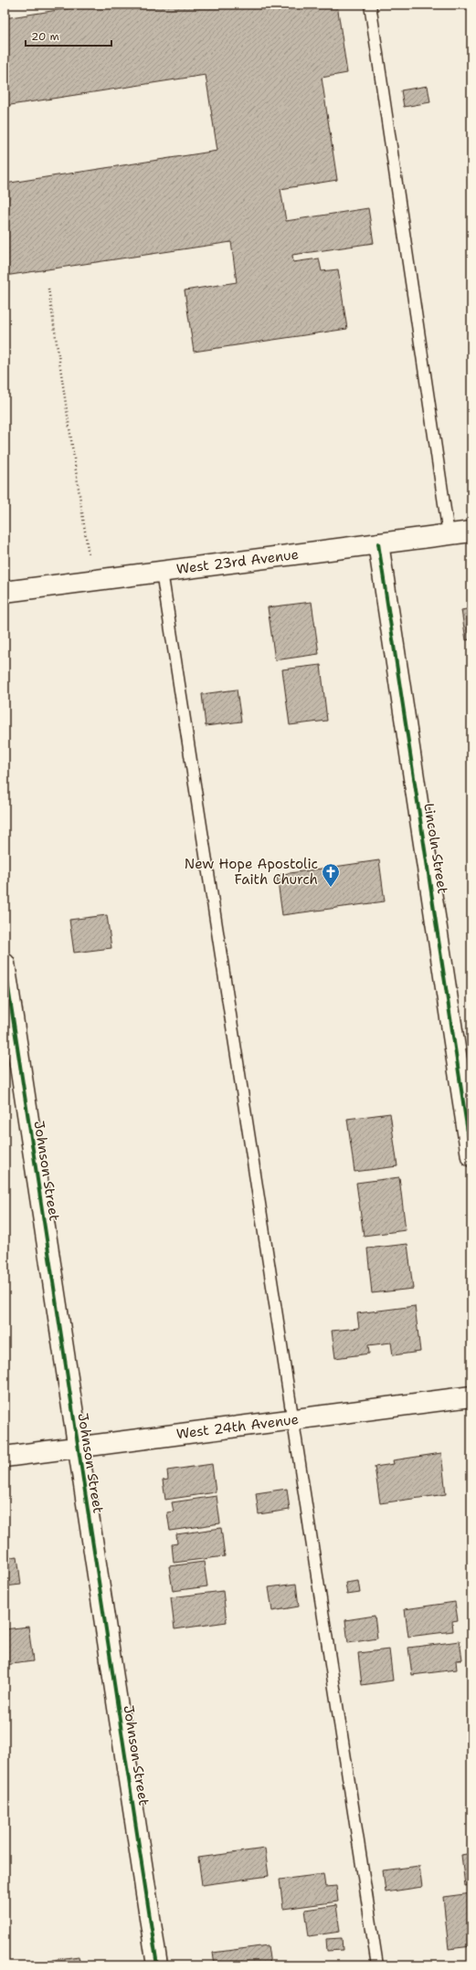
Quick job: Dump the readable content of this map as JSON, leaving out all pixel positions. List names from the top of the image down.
{
  "streets": {
    "street": [
      "West 23rd Avenue",
      "Lincoln Street",
      "Johnson Street",
      "West 24th Avenue"
    ]
  },
  "crossings": [
    ["West 23rd Avenue", "Lincoln Street"],
    ["Johnson Street", "West 24th Avenue"]
  ],
  "places": {
    "church": ["New Hope Apostolic Faith Church"]
  },
  "scale_bar": "20 m"
}
